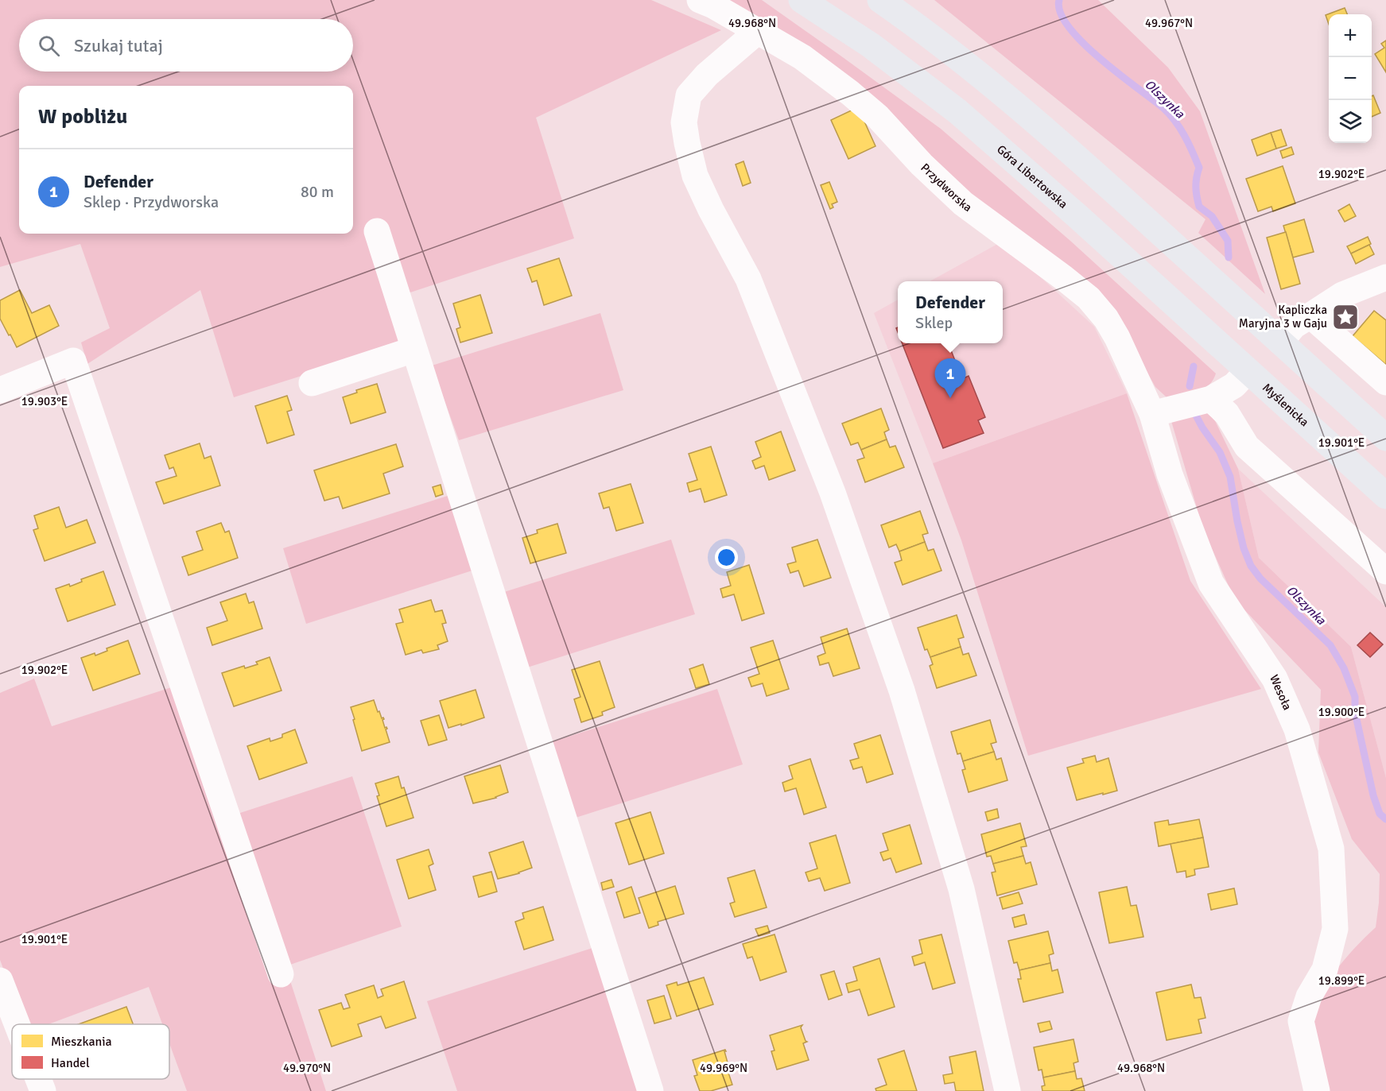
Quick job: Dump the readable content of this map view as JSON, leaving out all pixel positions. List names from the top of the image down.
{
  "streets": {
    "highway": ["Góra Libertowska", "Myślenicka"],
    "street": ["Przydworska", "Wesoła"]
  },
  "crossings": [
    ["Góra Libertowska", "Myślenicka"],
    ["Przydworska", "Wesoła"]
  ],
  "water": ["Olszynka"],
  "places": {
    "place": ["Kapliczka Maryjna 3 w Gaju"]
  },
  "legend": ["Mieszkania", "Handel"],
  "page": {
    "map_buttons": ["+", "−"],
    "search": "Szukaj tutaj",
    "heading": "W pobliżu",
    "list": [
      {
        "mark": "1",
        "name": "Defender",
        "note": "Sklep · Przydworska",
        "value": "80 m"
      }
    ],
    "popup": ["Defender", "Sklep"],
    "pins": "1"
  },
  "coordinates": [
    "49.968°N",
    "49.967°N",
    "19.902°E",
    "19.903°E",
    "19.901°E",
    "19.900°E",
    "19.899°E",
    "49.970°N",
    "49.969°N"
  ]
}
